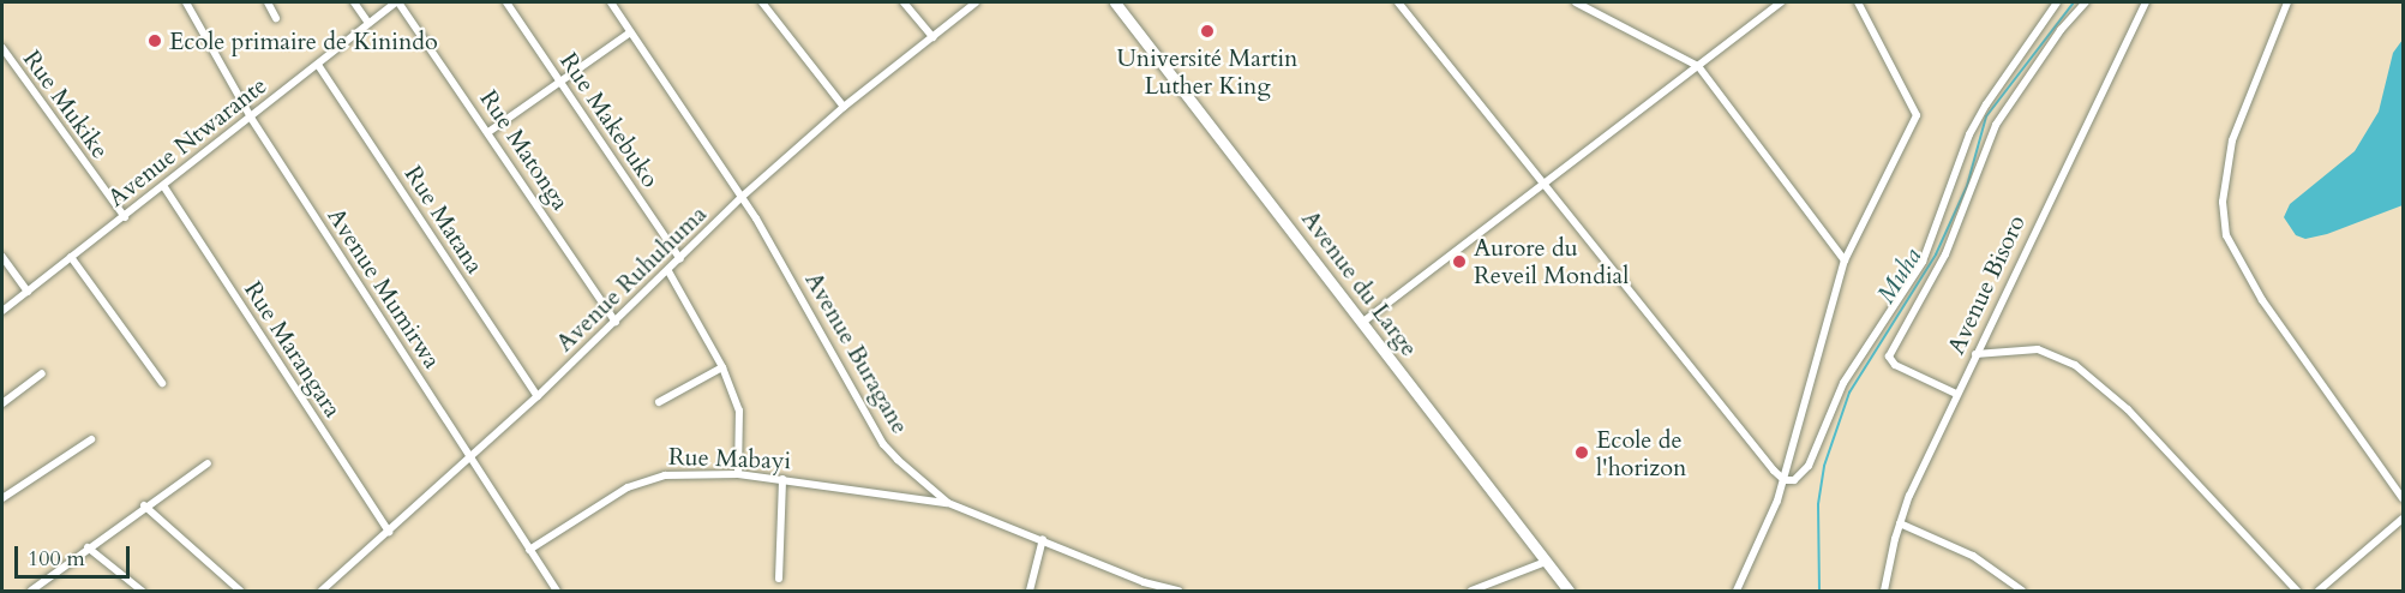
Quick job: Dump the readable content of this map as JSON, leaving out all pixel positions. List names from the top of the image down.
{
  "streets": {
    "main road": ["Avenue du Large"],
    "street": [
      "Rue Mukike",
      "Rue Makebuko",
      "Avenue Ntwarante",
      "Rue Matonga",
      "Rue Matana",
      "Avenue Ruhuhuma",
      "Avenue Bisoro",
      "Avenue Mumirwa",
      "Rue Marangara",
      "Avenue Buragane",
      "Rue Mabayi"
    ]
  },
  "crossings": [
    ["Rue Mukike", "Avenue Ntwarante"],
    ["Rue Makebuko", "Avenue Ruhuhuma"],
    ["Avenue Ntwarante", "Rue Matonga"],
    ["Avenue Ntwarante", "Rue Matana"],
    ["Avenue Ntwarante", "Avenue Mumirwa"],
    ["Avenue Ntwarante", "Rue Marangara"],
    ["Rue Matonga", "Avenue Ruhuhuma"],
    ["Rue Matana", "Avenue Ruhuhuma"],
    ["Avenue Ruhuhuma", "Avenue Mumirwa"],
    ["Avenue Ruhuhuma", "Rue Marangara"],
    ["Avenue Ruhuhuma", "Avenue Buragane"],
    ["Avenue Mumirwa", "Rue Mabayi"],
    ["Avenue Buragane", "Rue Mabayi"]
  ],
  "water": ["Muha"],
  "places": [
    "Université Martin Luther King",
    "Ecole primaire de Kinindo",
    "Aurore du Reveil Mondial",
    "Ecole de l'horizon"
  ],
  "scale_bar": "100 m"
}
